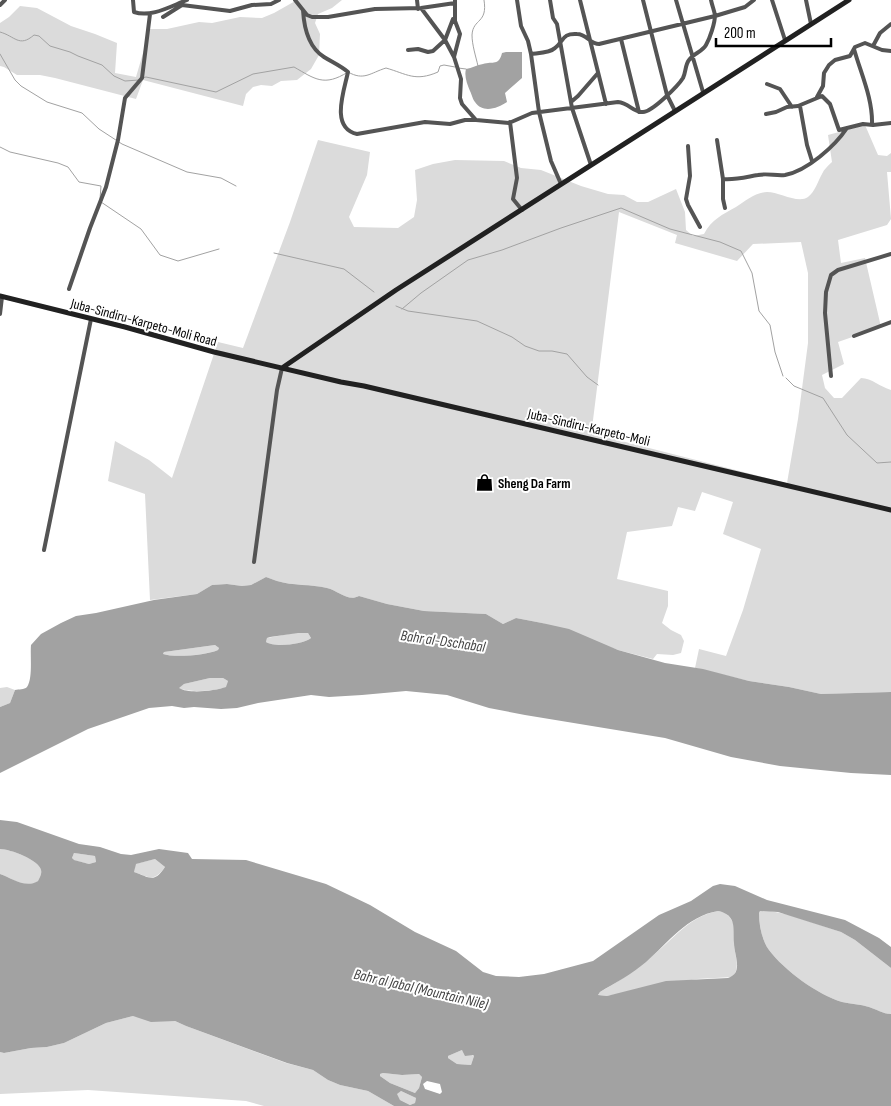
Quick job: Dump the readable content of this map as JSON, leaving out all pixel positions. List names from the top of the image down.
{
  "streets": {
    "main road": ["Juba-Sindiru-Karpeto-Moli Road", "Juba-Sindiru-Karpeto-Moli"]
  },
  "crossings": [
    ["Juba-Sindiru-Karpeto-Moli Road", "Juba-Sindiru-Karpeto-Moli"]
  ],
  "water": ["Bahr al-Dschabal", "Bahr al Jabal (Mountain Nile)"],
  "places": {
    "shop": ["Sheng Da Farm"]
  },
  "scale_bar": "200 m"
}
